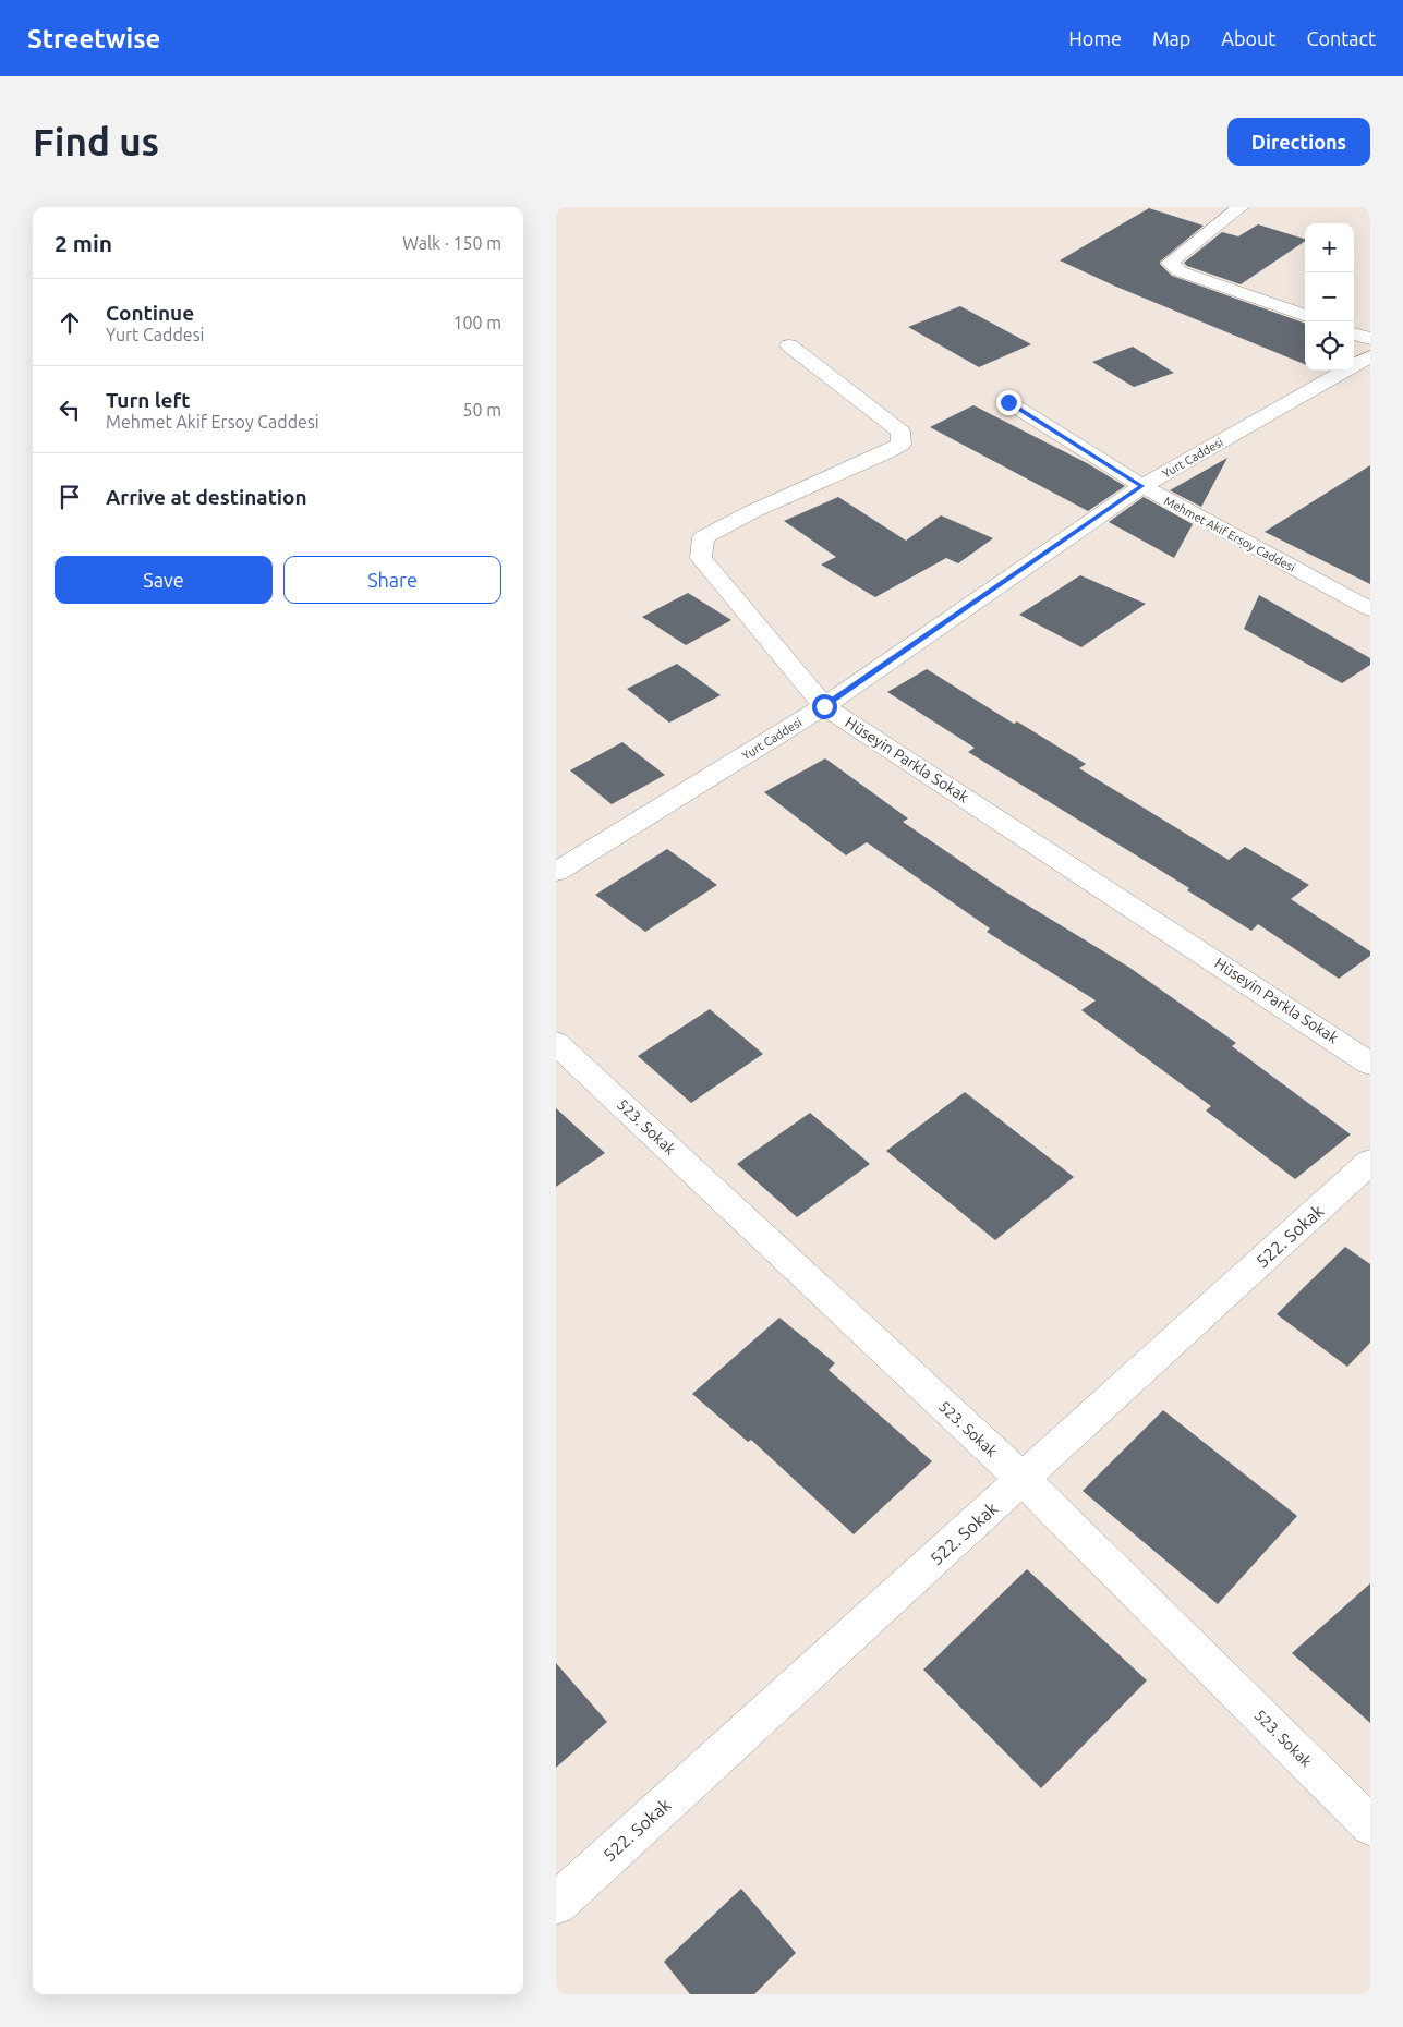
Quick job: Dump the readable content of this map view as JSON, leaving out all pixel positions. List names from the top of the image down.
{
  "streets": {
    "street": [
      "Yurt Caddesi",
      "Mehmet Akif Ersoy Caddesi",
      "Hüseyin Parkla Sokak",
      "523. Sokak",
      "522. Sokak"
    ]
  },
  "crossings": [
    ["Yurt Caddesi", "Mehmet Akif Ersoy Caddesi"],
    ["Yurt Caddesi", "Hüseyin Parkla Sokak"],
    ["523. Sokak", "522. Sokak"]
  ],
  "page": {
    "header": "Streetwise",
    "nav": [
      "Home",
      "Map",
      "About",
      "Contact"
    ],
    "buttons": [
      "Directions",
      ["Save", "Share"]
    ],
    "title": "Find us",
    "heading": ["2 min", "Walk · 150 m"],
    "map_buttons": ["+", "−"],
    "list": [
      ["Continue", "Yurt Caddesi", "100 m"],
      ["Turn left", "Mehmet Akif Ersoy Caddesi", "50 m"],
      "Arrive at destination"
    ]
  }
}
